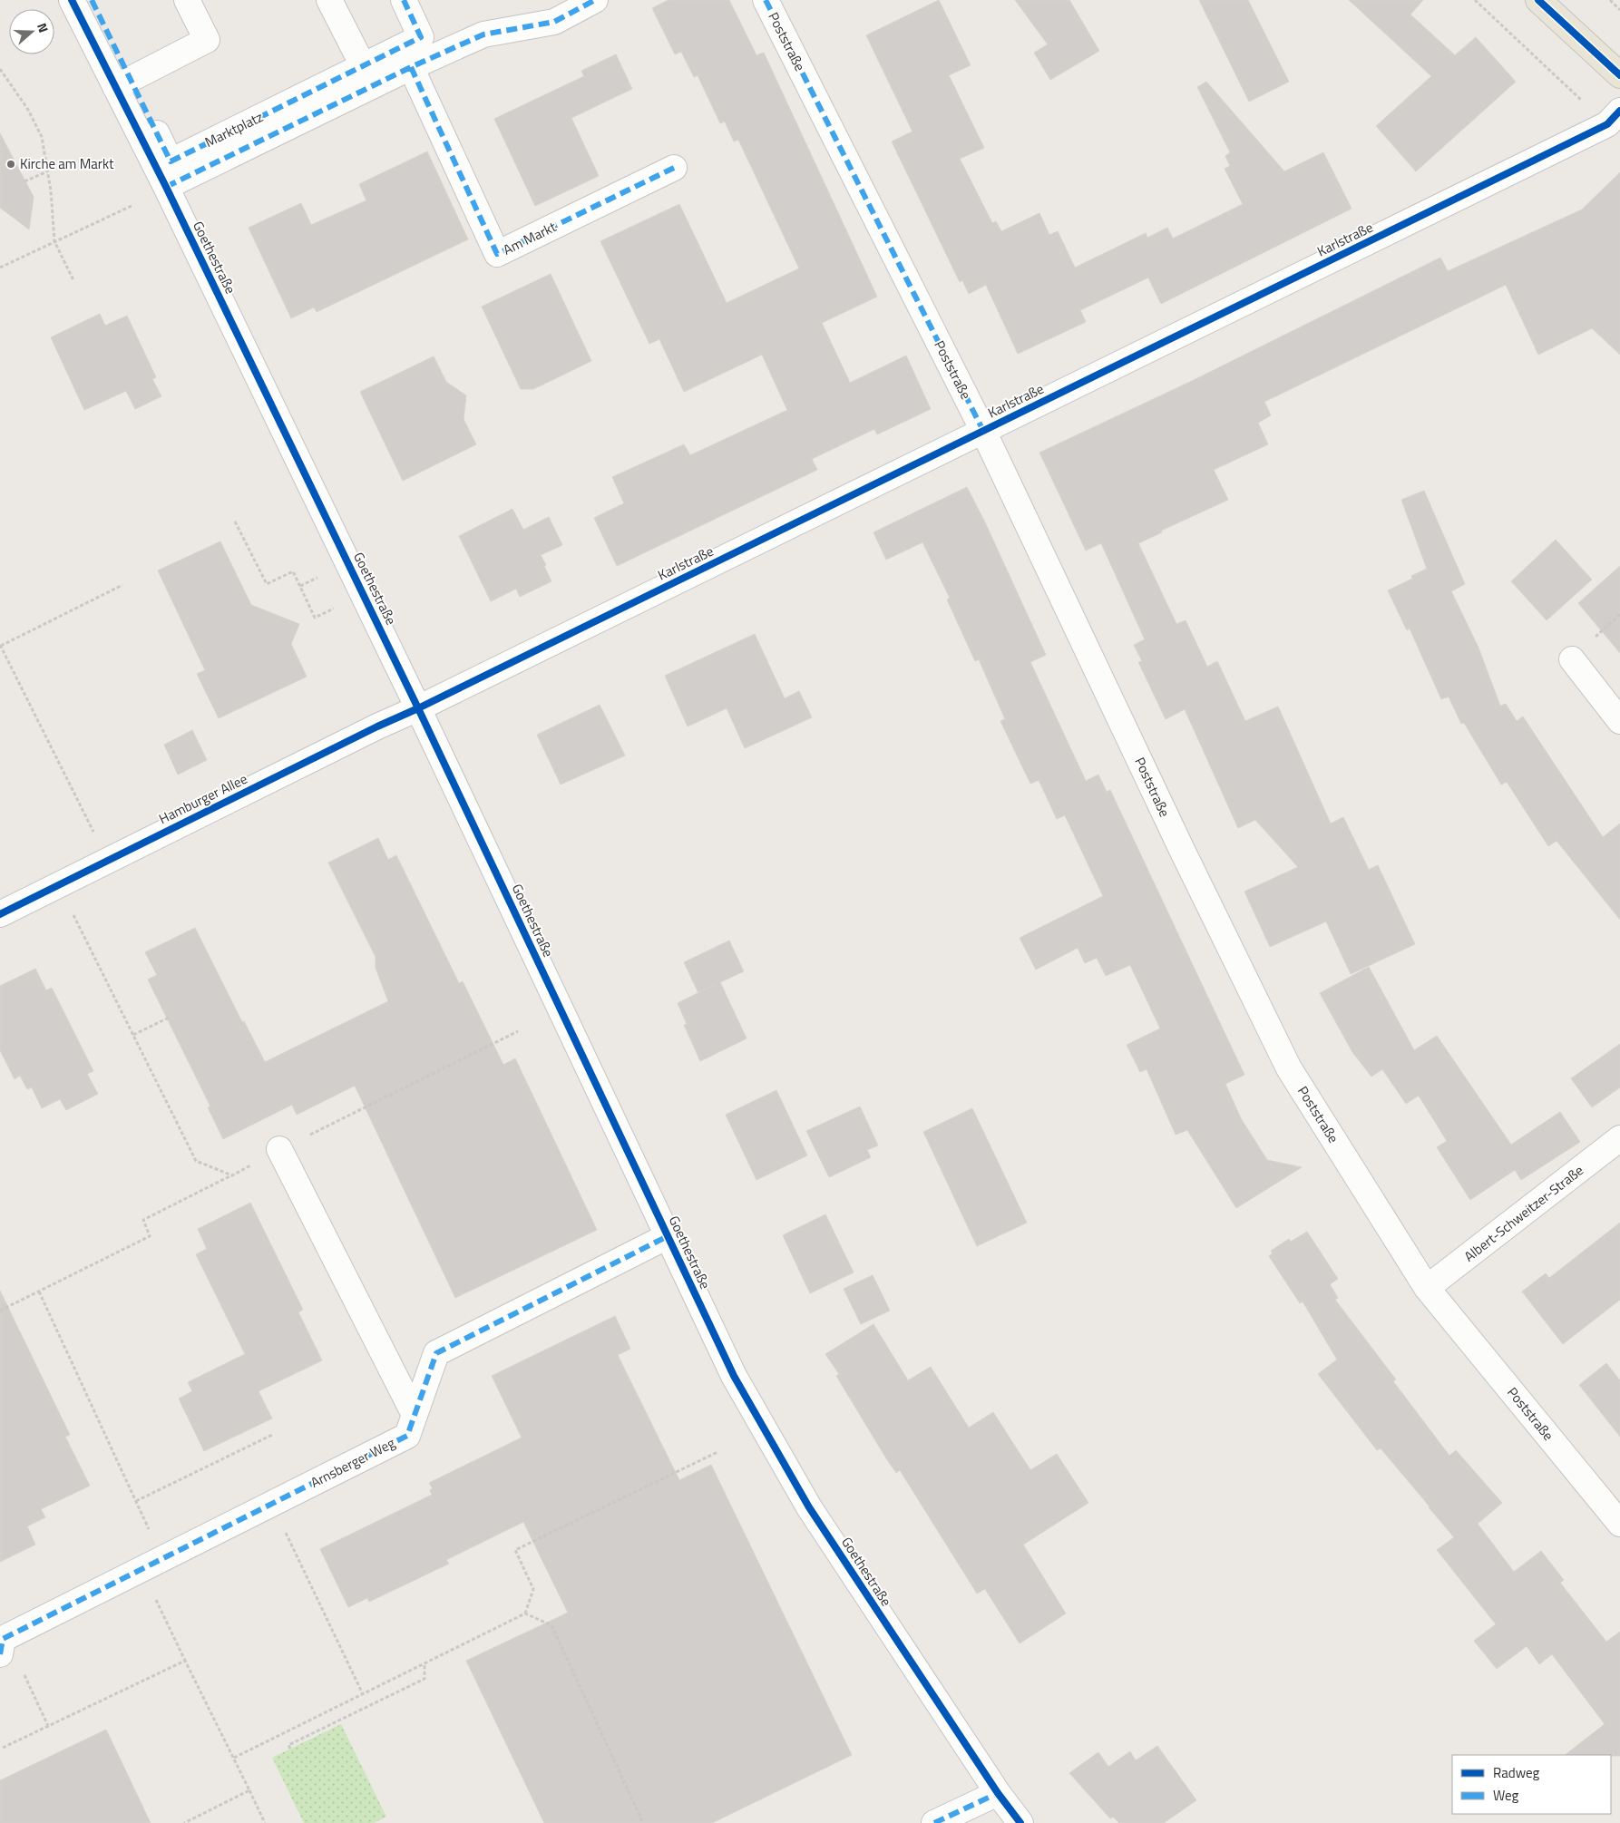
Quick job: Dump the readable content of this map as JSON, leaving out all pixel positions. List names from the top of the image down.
{
  "streets": {
    "street": [
      "Poststraße",
      "Marktplatz",
      "Am Markt",
      "Karlstraße",
      "Goethestraße",
      "Hamburger Allee",
      "Albert-Schweitzer-Straße",
      "Arnsberger Weg"
    ]
  },
  "crossings": [
    ["Poststraße", "Karlstraße"],
    ["Poststraße", "Albert-Schweitzer-Straße"],
    ["Marktplatz", "Goethestraße"],
    ["Karlstraße", "Goethestraße"],
    ["Karlstraße", "Hamburger Allee"],
    ["Goethestraße", "Hamburger Allee"],
    ["Goethestraße", "Arnsberger Weg"]
  ],
  "places": ["Kirche am Markt"],
  "legend": ["Radweg", "Weg"],
  "north": "right"
}
